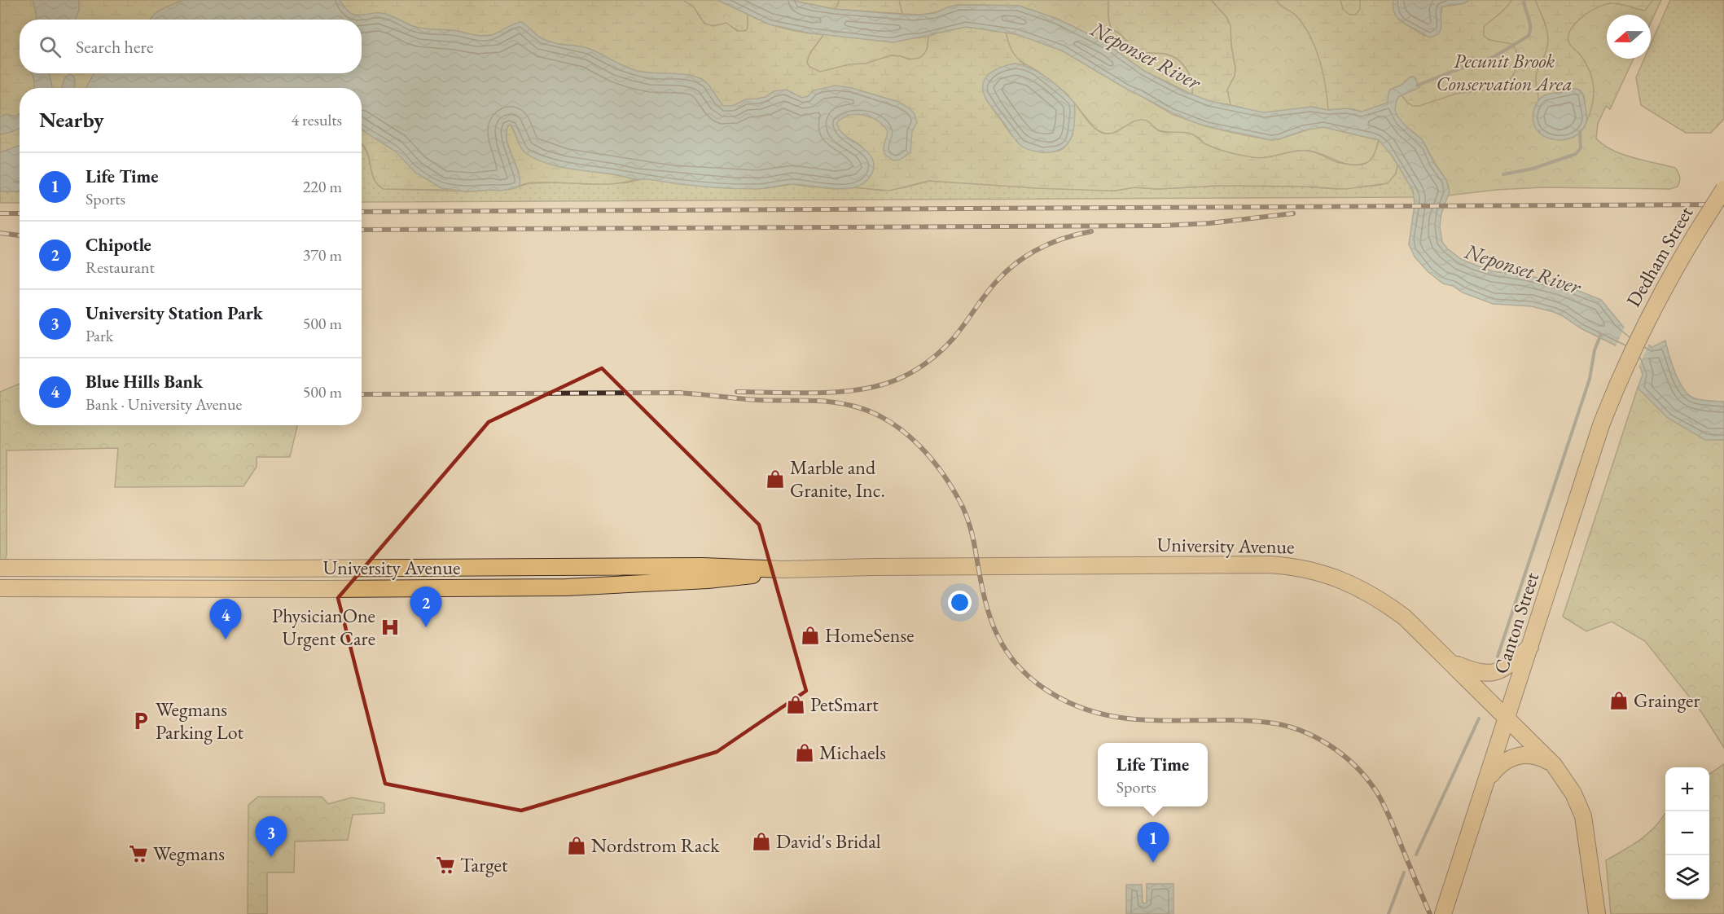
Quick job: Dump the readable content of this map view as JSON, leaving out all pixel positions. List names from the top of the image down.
{
  "streets": {
    "main road": ["Dedham Street", "University Avenue", "Canton Street"]
  },
  "crossings": [
    ["Dedham Street", "Canton Street"],
    ["University Avenue", "Canton Street"]
  ],
  "water": ["Neponset River"],
  "parks": ["Pecunit Brook Conservation Area"],
  "places": {
    "shop": [
      "Marble and Granite, Inc.",
      "HomeSense",
      "Grainger",
      "PetSmart",
      "Michaels",
      "David's Bridal",
      "Nordstrom Rack"
    ],
    "hospital": ["PhysicianOne Urgent Care"],
    "parking": ["Wegmans Parking Lot"],
    "supermarket": ["Wegmans", "Target"]
  },
  "north": "left",
  "page": {
    "search": "Search here",
    "heading": ["Nearby", "4 results"],
    "list": [
      {
        "mark": "1",
        "name": "Life Time",
        "note": "Sports",
        "value": "220 m"
      },
      {
        "mark": "2",
        "name": "Chipotle",
        "note": "Restaurant",
        "value": "370 m"
      },
      {
        "mark": "3",
        "name": "University Station Park",
        "note": "Park",
        "value": "500 m"
      },
      {
        "mark": "4",
        "name": "Blue Hills Bank",
        "note": "Bank · University Avenue",
        "value": "500 m"
      }
    ],
    "pins": [
      "2",
      "4",
      "3",
      "1"
    ],
    "popup": ["Life Time", "Sports"],
    "map_buttons": ["+", "−"]
  }
}
